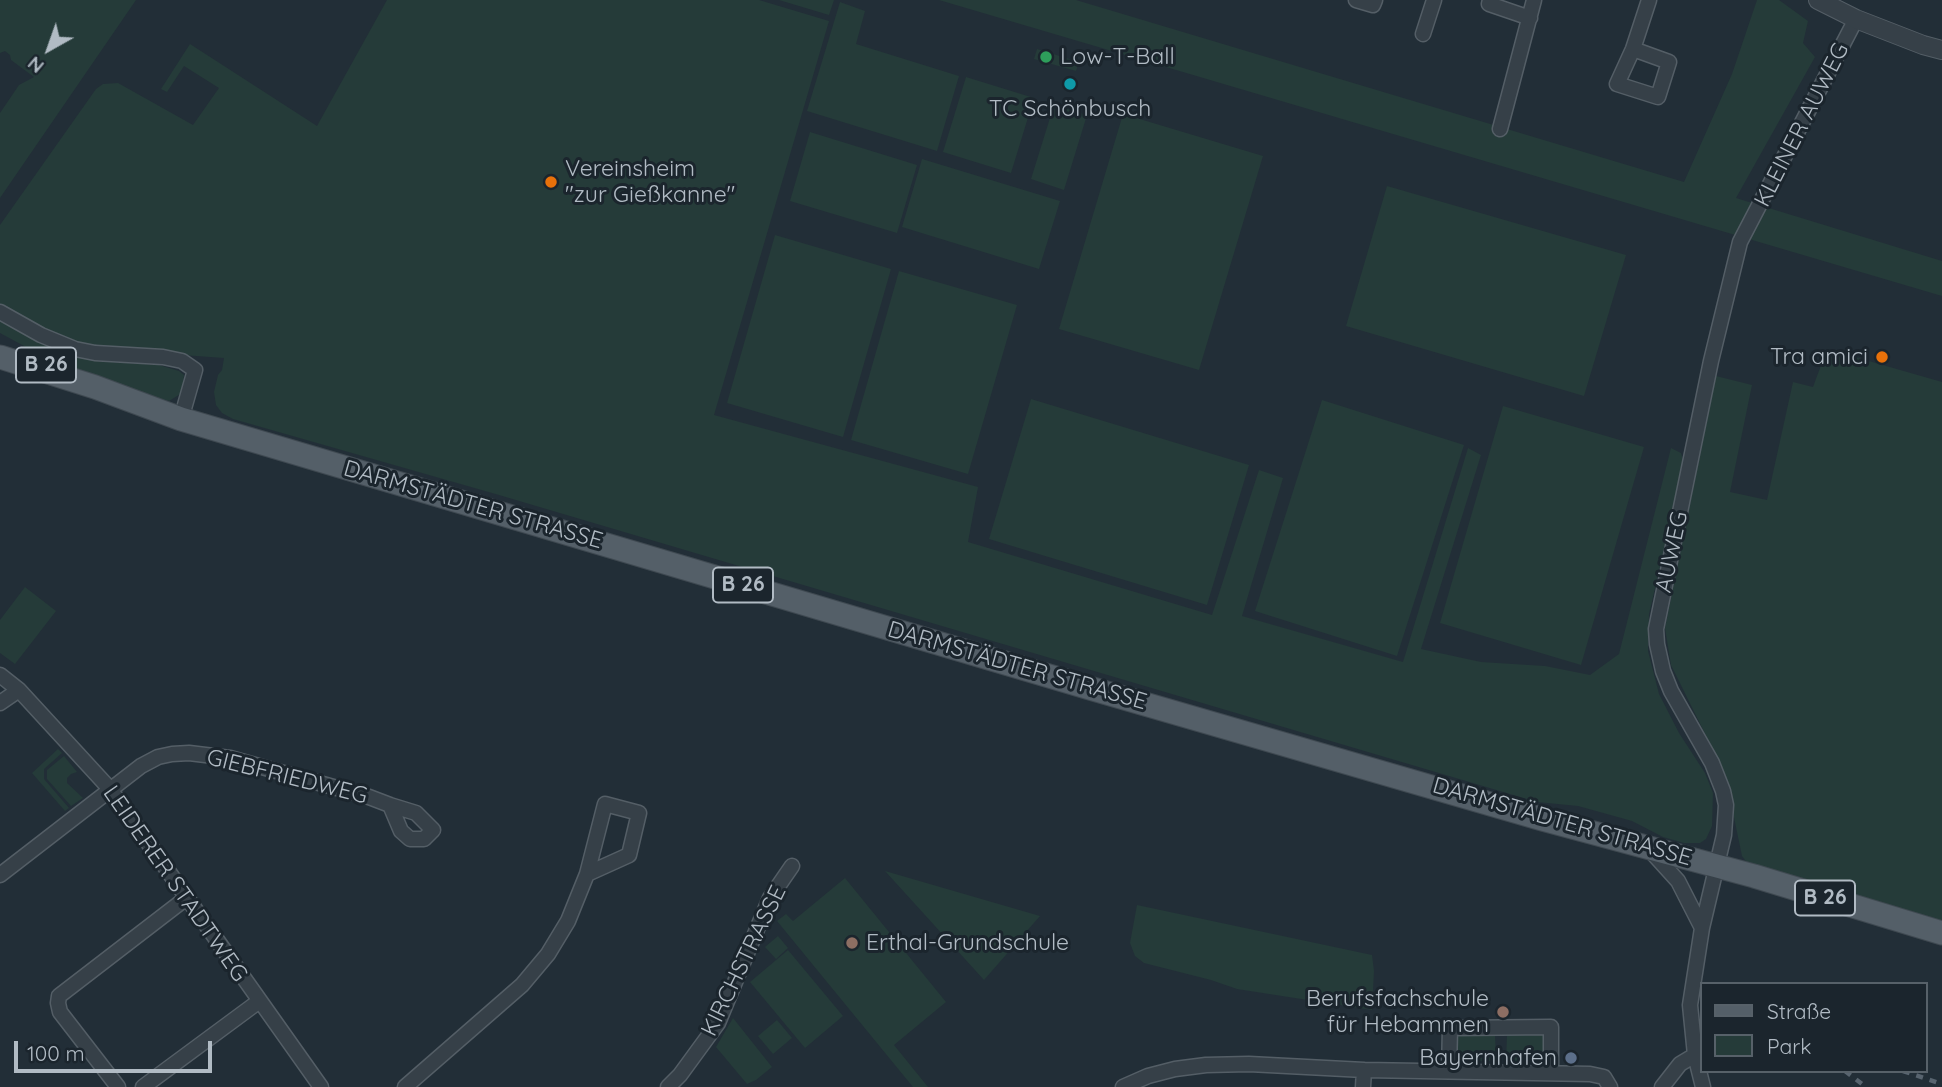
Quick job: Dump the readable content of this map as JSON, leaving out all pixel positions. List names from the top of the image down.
{
  "streets": {
    "main road": ["B 26", "DARMSTÄDTER STRASSE"],
    "street": [
      "KLEINER AUWEG",
      "AUWEG",
      "GIEBFRIEDWEG",
      "LEIDERER STADTWEG",
      "KIRCHSTRASSE"
    ]
  },
  "crossings": [
    ["KLEINER AUWEG", "AUWEG"],
    ["DARMSTÄDTER STRASSE", "AUWEG"],
    ["GIEBFRIEDWEG", "LEIDERER STADTWEG"]
  ],
  "places": [
    "Low-T-Ball",
    "TC Schönbusch",
    "Vereinsheim \"zur Gießkanne\"",
    "Tra amici",
    "Erthal-Grundschule",
    "Berufsfachschule für Hebammen",
    "Bayernhafen"
  ],
  "legend": ["Straße", "Park"],
  "scale_bar": "100 m",
  "north": "bottom left"
}
